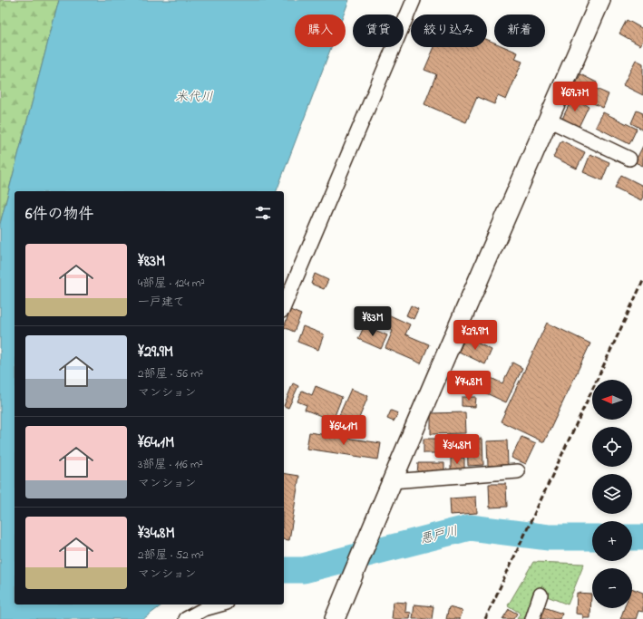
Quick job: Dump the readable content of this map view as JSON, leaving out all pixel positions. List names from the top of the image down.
{
  "water": ["米代川", "悪戸川"],
  "north": "left",
  "page": {
    "chip": [
      "購入",
      "賃貸",
      "絞り込み",
      "新着"
    ],
    "price": [
      "¥69.7M",
      "¥83M",
      "¥29.9M",
      "¥94.8M",
      "¥64.1M",
      "¥34.8M"
    ],
    "heading": "6件の物件",
    "list": [
      {
        "name": "¥83M",
        "note": "4部屋 · 124 m² · 一戸建て"
      },
      {
        "name": "¥29.9M",
        "note": "2部屋 · 56 m² · マンション"
      },
      {
        "name": "¥64.1M",
        "note": "3部屋 · 116 m² · マンション"
      },
      {
        "name": "¥34.8M",
        "note": "2部屋 · 52 m² · マンション"
      }
    ],
    "map_buttons": ["+", "−"]
  }
}
